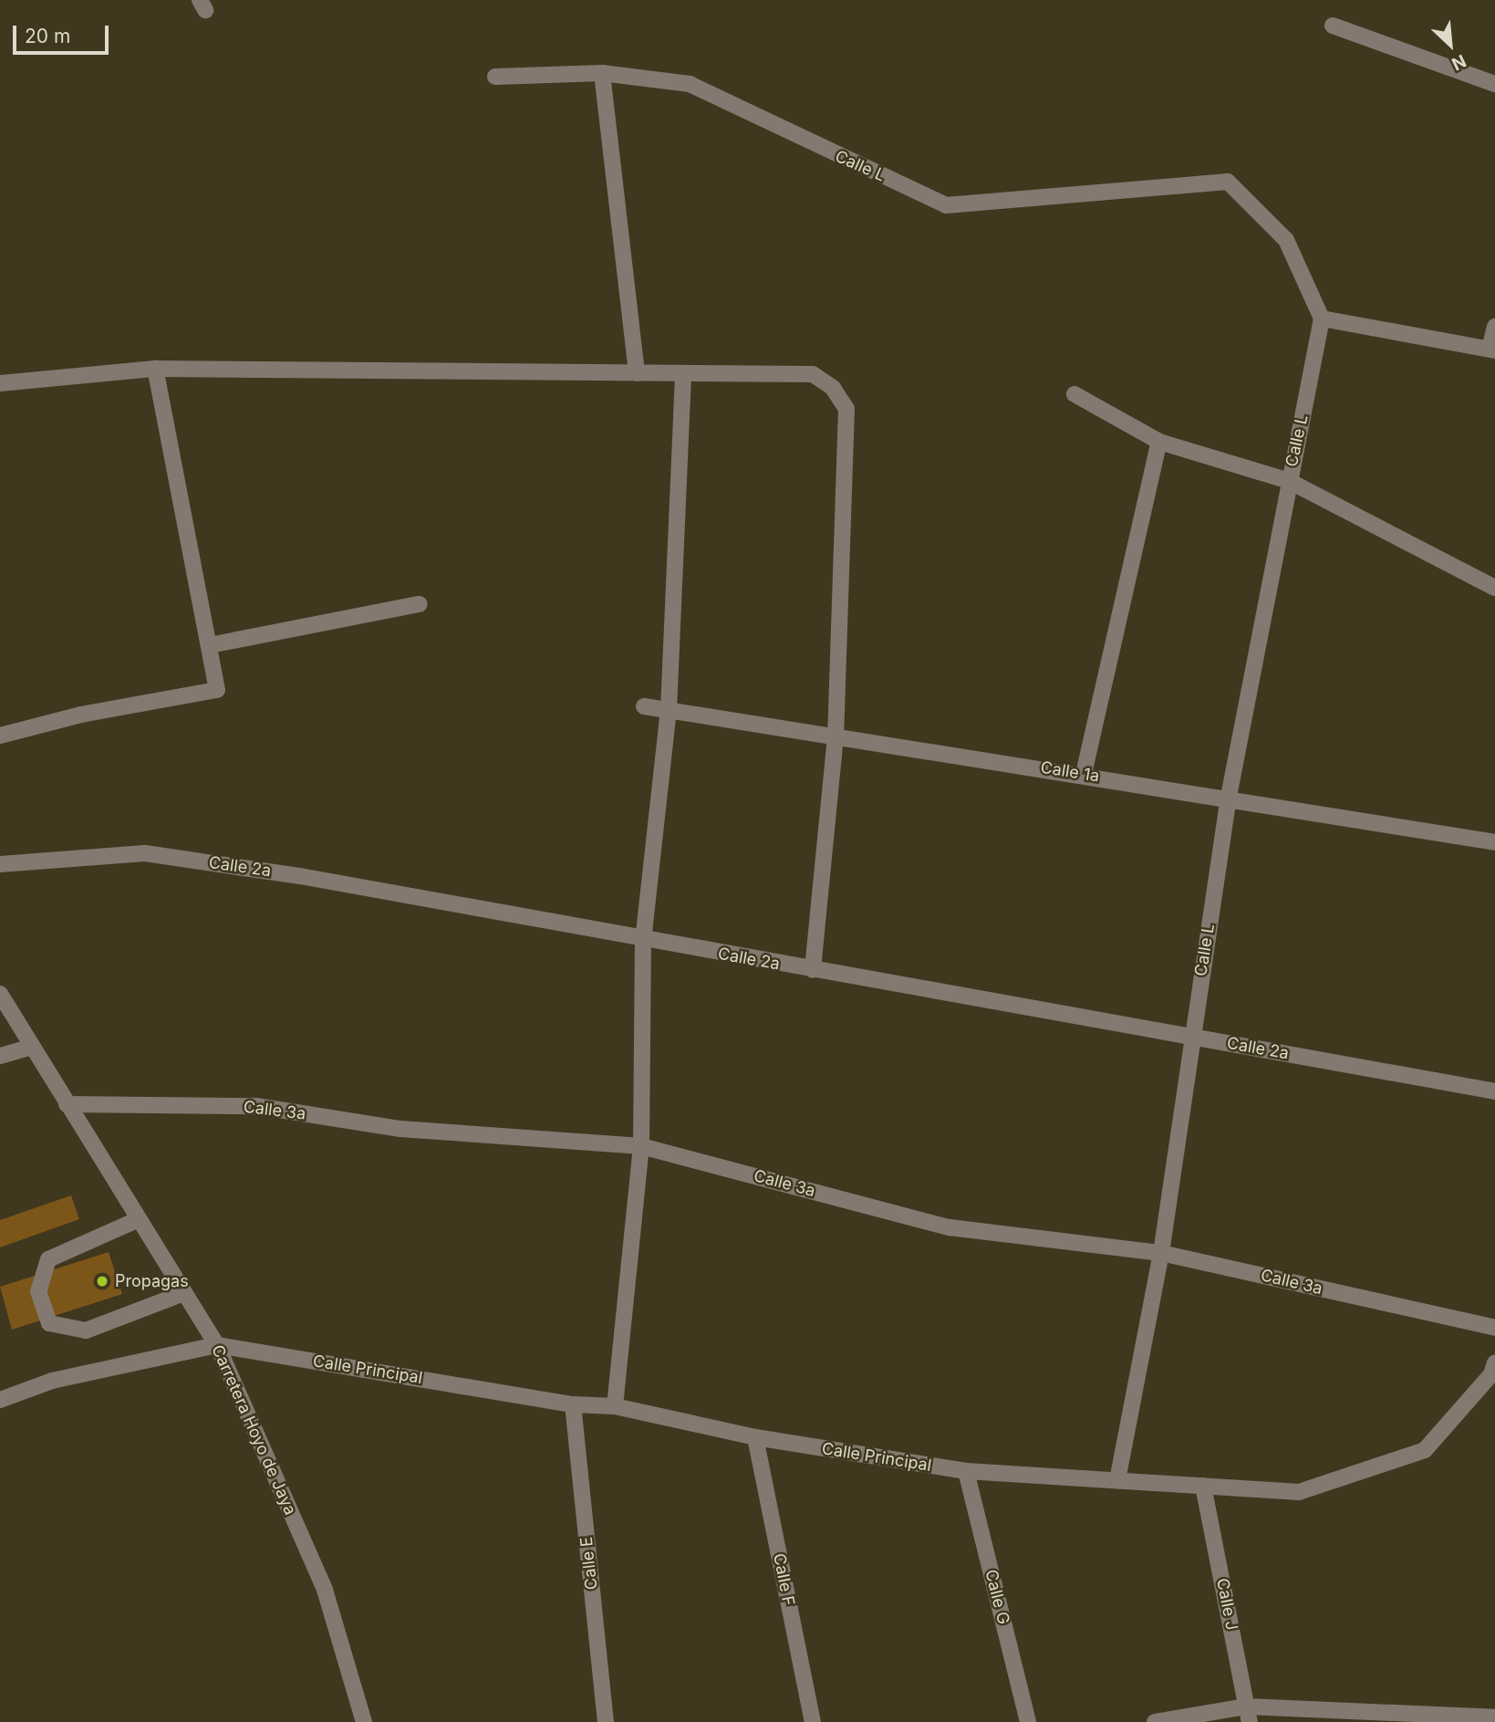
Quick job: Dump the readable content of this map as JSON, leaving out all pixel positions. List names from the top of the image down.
{
  "streets": {
    "street": [
      "Calle L",
      "Calle 1a",
      "Calle 2a",
      "Calle 3a",
      "Calle Principal",
      "Carretera Hoyo de Jaya",
      "Calle E",
      "Calle F",
      "Calle G",
      "Calle J"
    ]
  },
  "crossings": [
    ["Calle L", "Calle 1a"],
    ["Calle L", "Calle 2a"],
    ["Calle L", "Calle 3a"],
    ["Calle L", "Calle Principal"],
    ["Calle 3a", "Carretera Hoyo de Jaya"],
    ["Calle Principal", "Carretera Hoyo de Jaya"],
    ["Calle Principal", "Calle E"],
    ["Calle Principal", "Calle F"],
    ["Calle Principal", "Calle G"],
    ["Calle Principal", "Calle J"]
  ],
  "places": ["Propagas"],
  "scale_bar": "20 m",
  "north": "bottom right"
}
